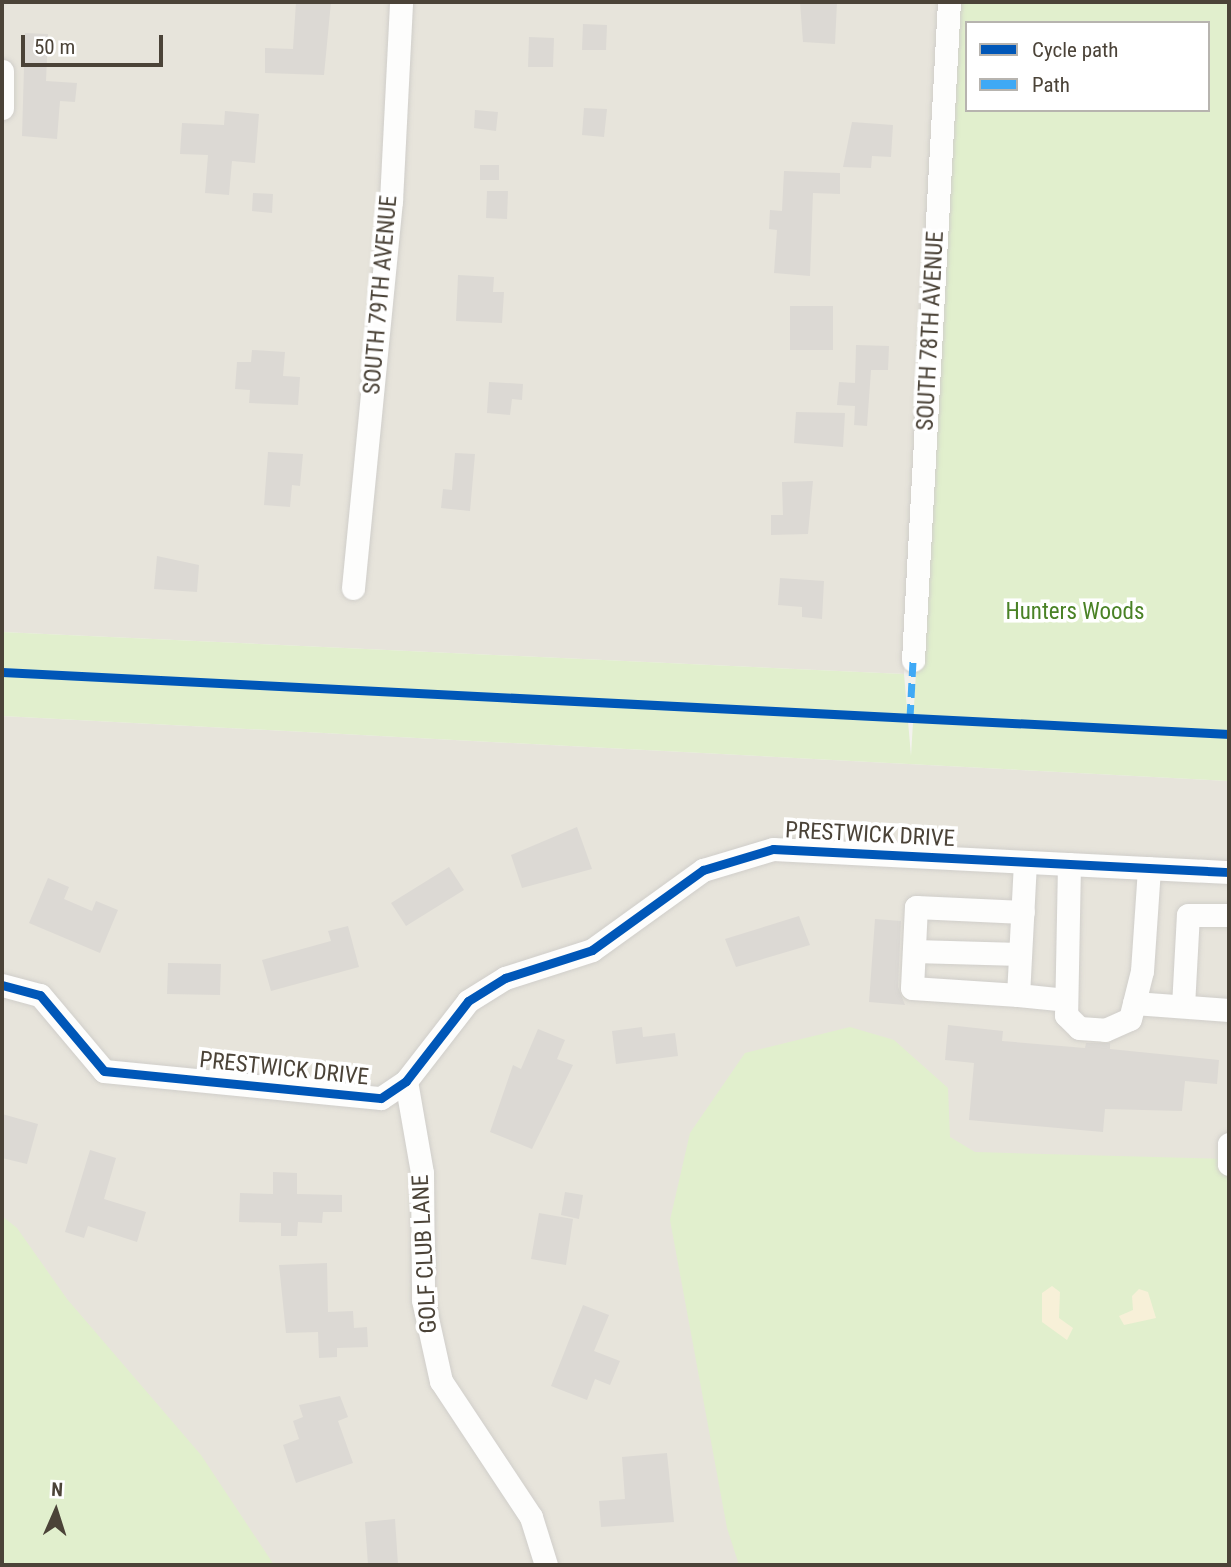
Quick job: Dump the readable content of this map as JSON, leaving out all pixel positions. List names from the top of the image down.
{
  "streets": {
    "street": [
      "SOUTH 79TH AVENUE",
      "SOUTH 78TH AVENUE",
      "PRESTWICK DRIVE",
      "GOLF CLUB LANE"
    ]
  },
  "crossings": [
    ["PRESTWICK DRIVE", "GOLF CLUB LANE"]
  ],
  "parks": ["Hunters Woods"],
  "legend": ["Cycle path", "Path"],
  "scale_bar": "50 m",
  "north": "top"
}
